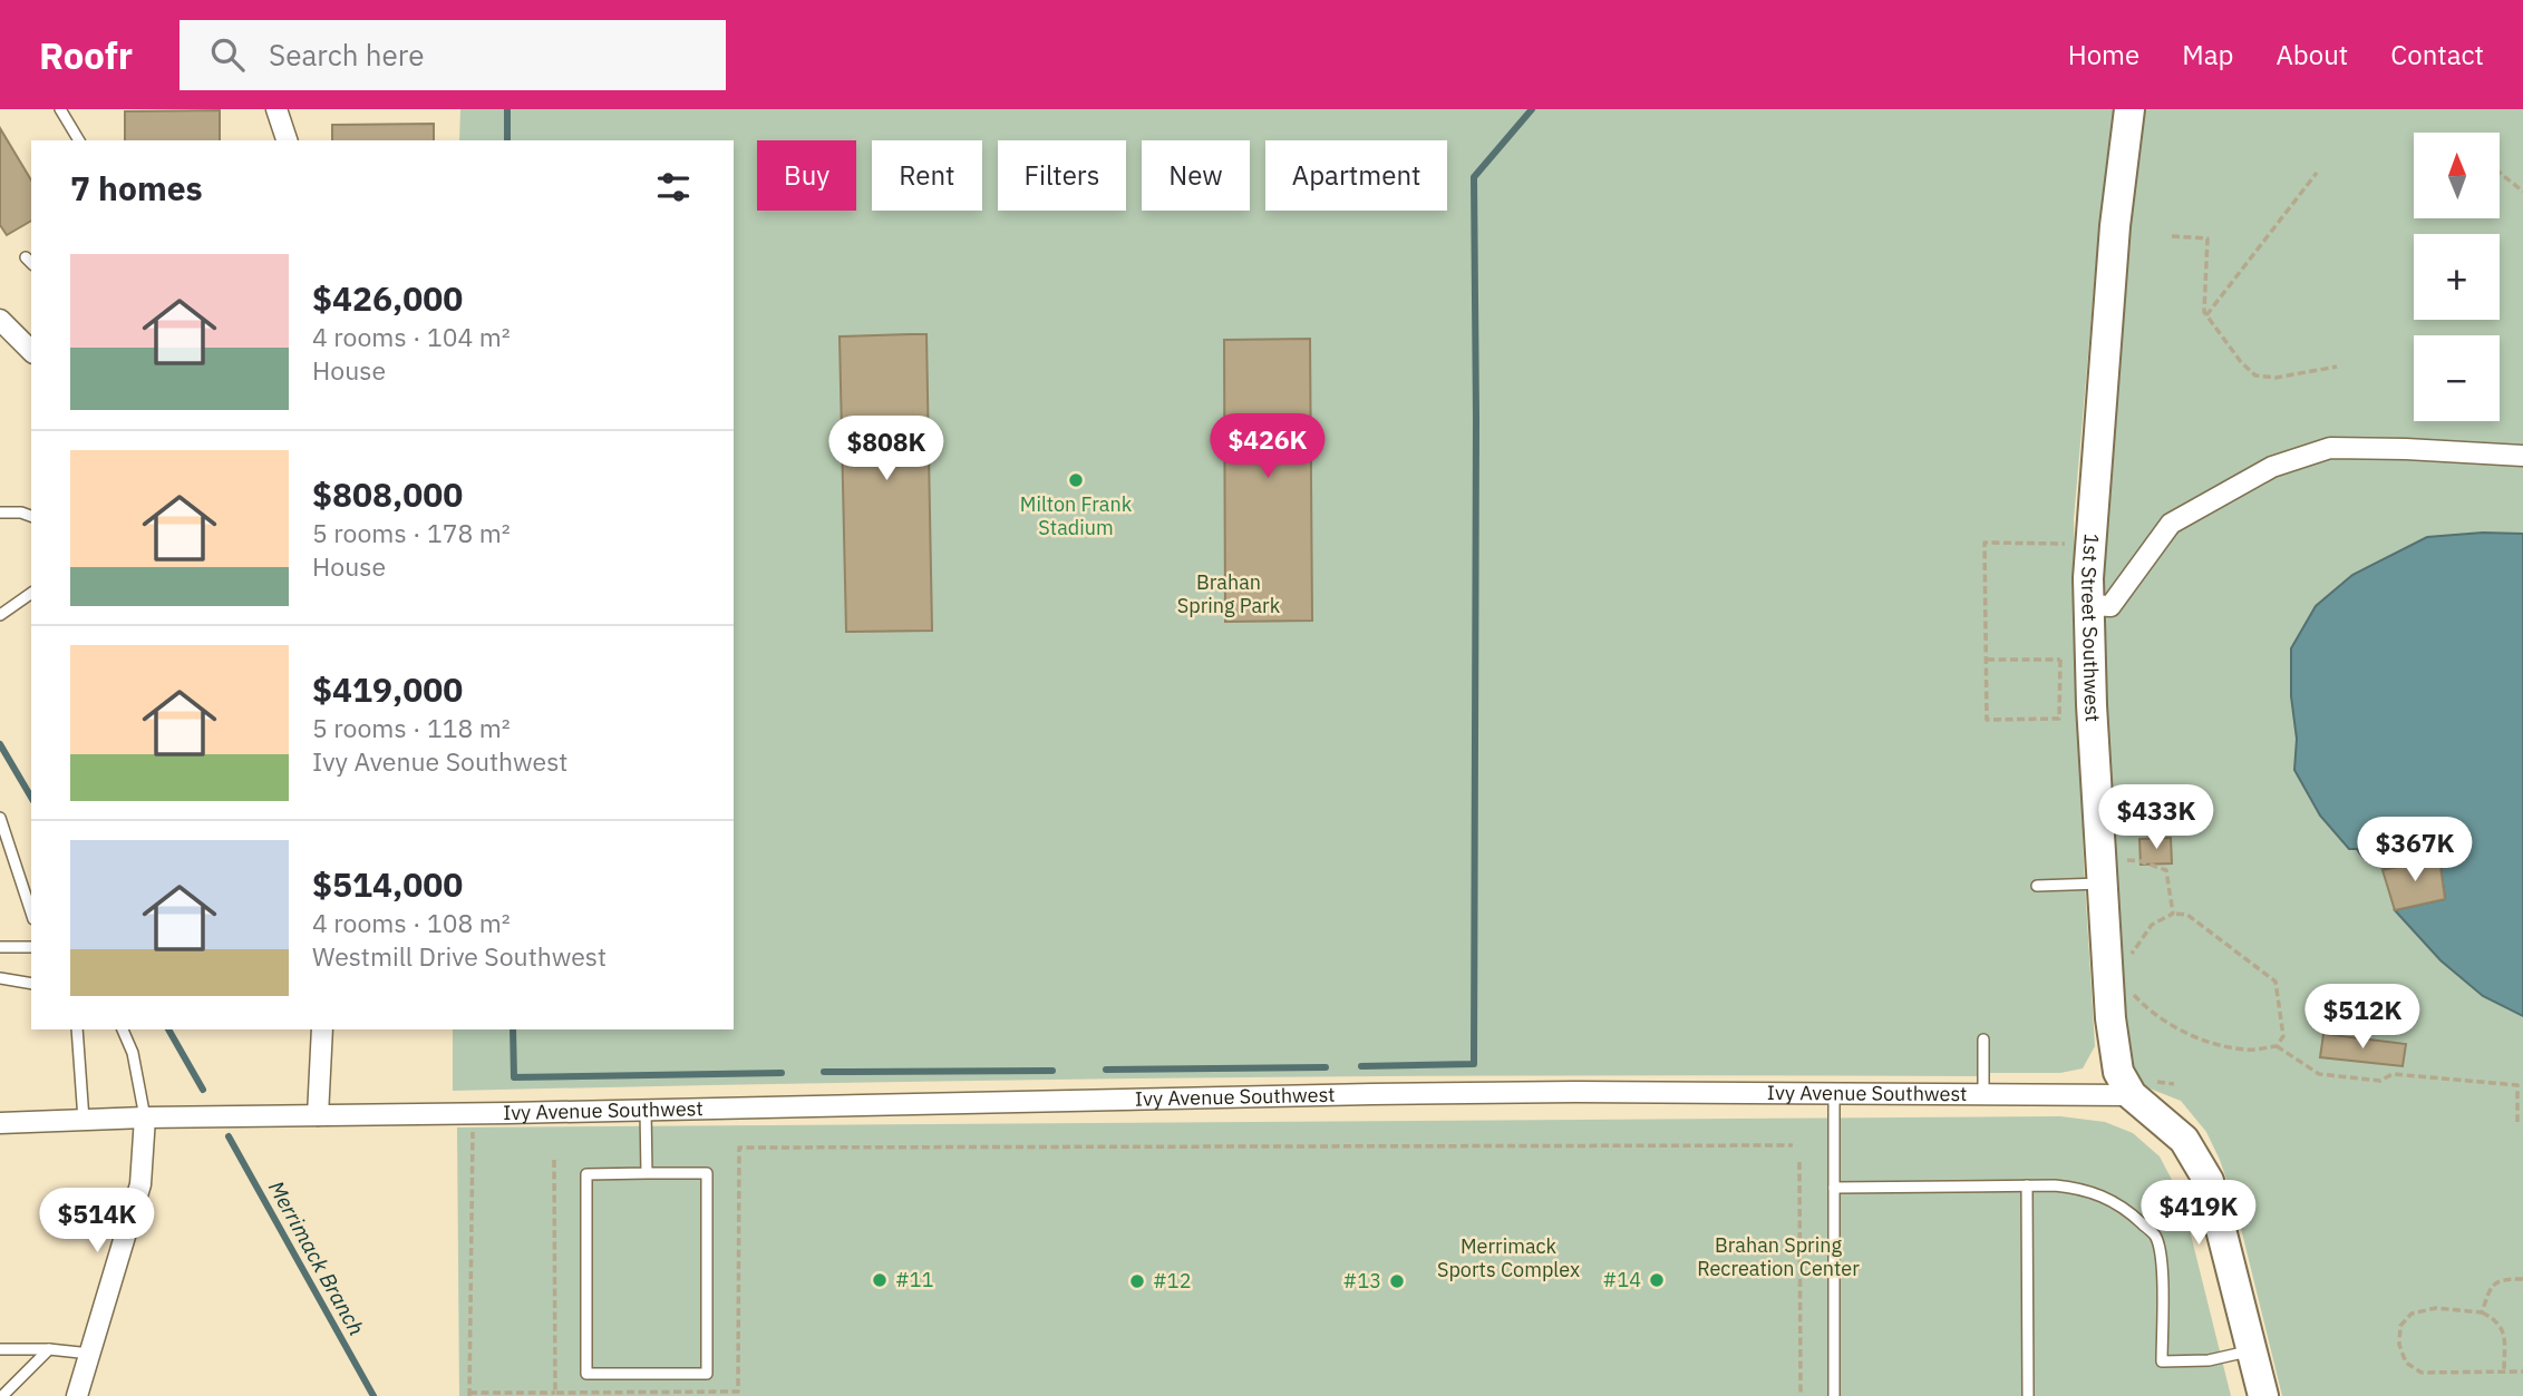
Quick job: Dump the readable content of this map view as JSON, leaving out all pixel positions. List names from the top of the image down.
{
  "streets": {
    "street": ["1st Street Southwest", "Ivy Avenue Southwest"]
  },
  "crossings": [
    ["1st Street Southwest", "Ivy Avenue Southwest"]
  ],
  "water": ["Merrimack Branch"],
  "parks": ["Brahan Spring Park", "Brahan Spring Recreation Center", "Merrimack Sports Complex"],
  "places": [
    "Milton Frank Stadium",
    "#11",
    "#14",
    "#12",
    "#13"
  ],
  "north": "top",
  "page": {
    "header": "Roofr",
    "search": "Search here",
    "nav": [
      "Home",
      "Map",
      "About",
      "Contact"
    ],
    "map_buttons": ["+", "−"],
    "chip": [
      "Buy",
      "Rent",
      "Filters",
      "New",
      "Apartment"
    ],
    "heading": "7 homes",
    "list": [
      {
        "name": "$426,000",
        "note": "4 rooms · 104 m² · House"
      },
      {
        "name": "$808,000",
        "note": "5 rooms · 178 m² · House"
      },
      {
        "name": "$419,000",
        "note": "5 rooms · 118 m² · Ivy Avenue Southwest"
      },
      {
        "name": "$514,000",
        "note": "4 rooms · 108 m² · Westmill Drive Southwest"
      }
    ],
    "price": [
      "$426K",
      "$808K",
      "$433K",
      "$367K",
      "$512K",
      "$419K",
      "$514K"
    ]
  }
}
